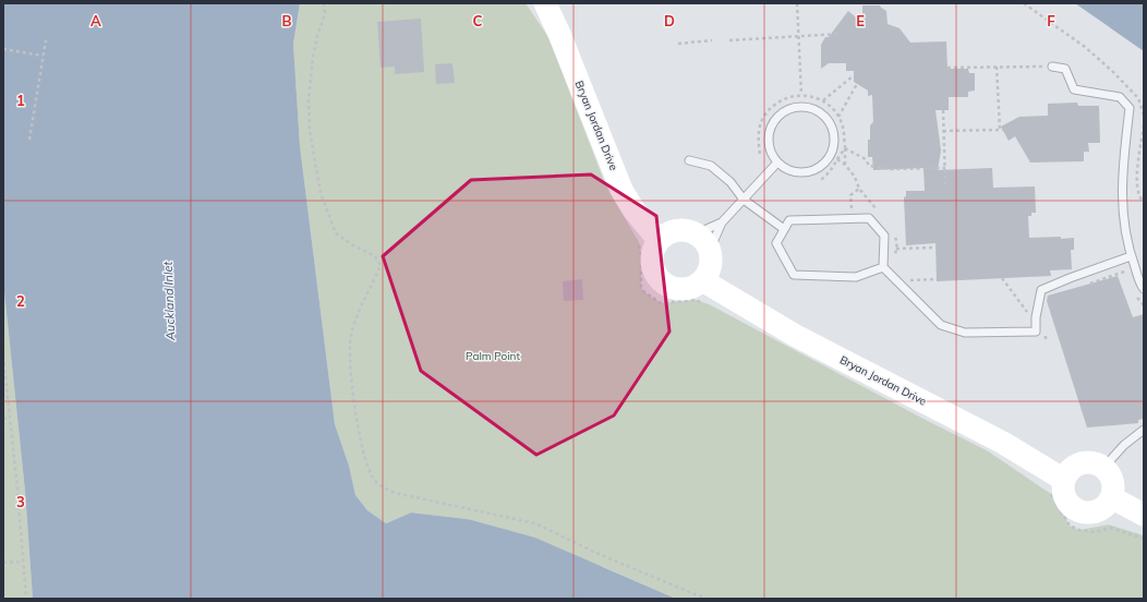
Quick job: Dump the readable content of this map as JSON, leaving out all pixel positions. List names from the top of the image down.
{
  "streets": {
    "main road": ["Bryan Jordan Drive"]
  },
  "water": ["Auckland Inlet"],
  "parks": ["Palm Point"],
  "grid": {
    "columns": [
      "A",
      "B",
      "C",
      "D",
      "E",
      "F"
    ],
    "rows": ["1", "2", "3"]
  }
}
